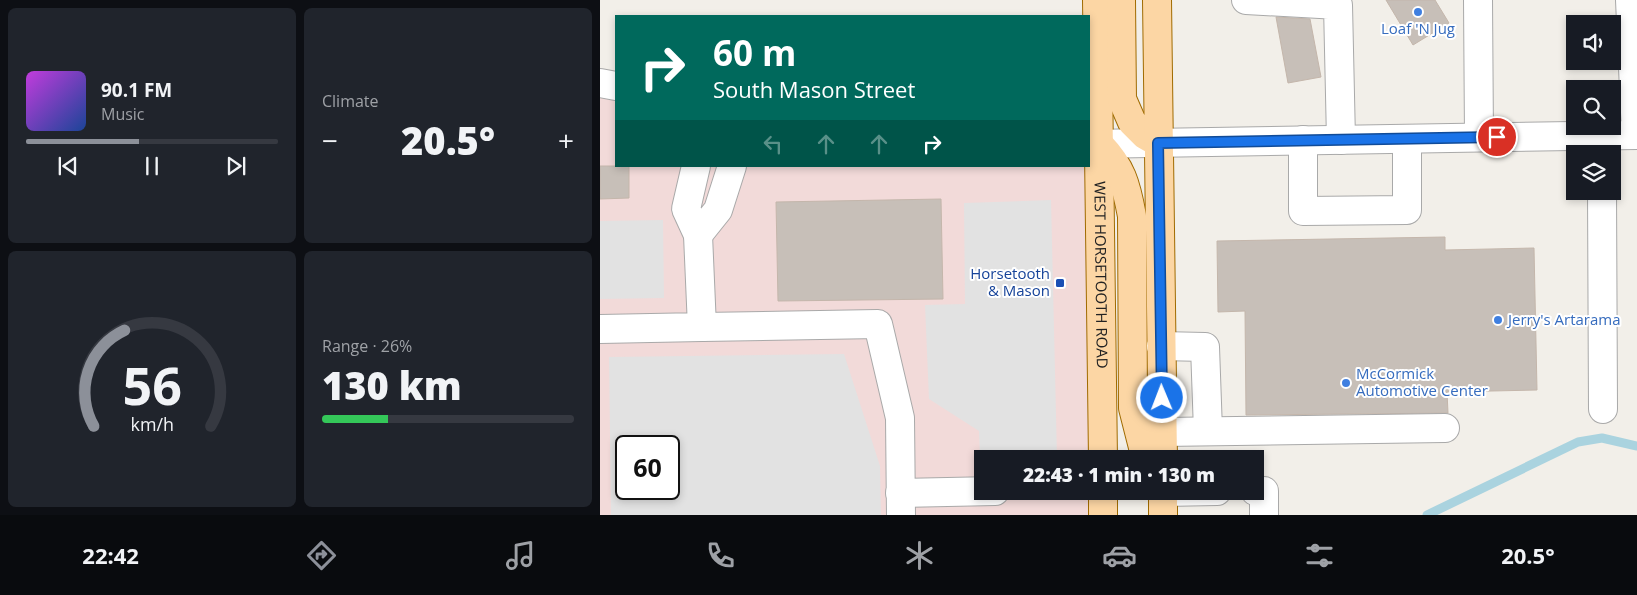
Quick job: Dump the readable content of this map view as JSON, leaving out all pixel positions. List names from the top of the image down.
{
  "streets": {
    "main road": ["WEST HORSETOOTH ROAD"]
  },
  "places": {
    "other": ["Loaf 'N Jug", "Jerry's Artarama", "McCormick Automotive Center"],
    "transit": ["Horsetooth & Mason"]
  },
  "page": {
    "tile": [
      "Climate",
      ["Range · 26%", "130 km"]
    ],
    "turn": ["60 m", "South Mason Street"],
    "song": ["90.1 FM", "Music"],
    "heat": ["−", "20.5°", "+"],
    "limit": "60",
    "trip": "22:43 · 1 min · 130 m",
    "tabs": ["22:42", "20.5°"],
    "gauge": ["56", "km/h"]
  }
}
